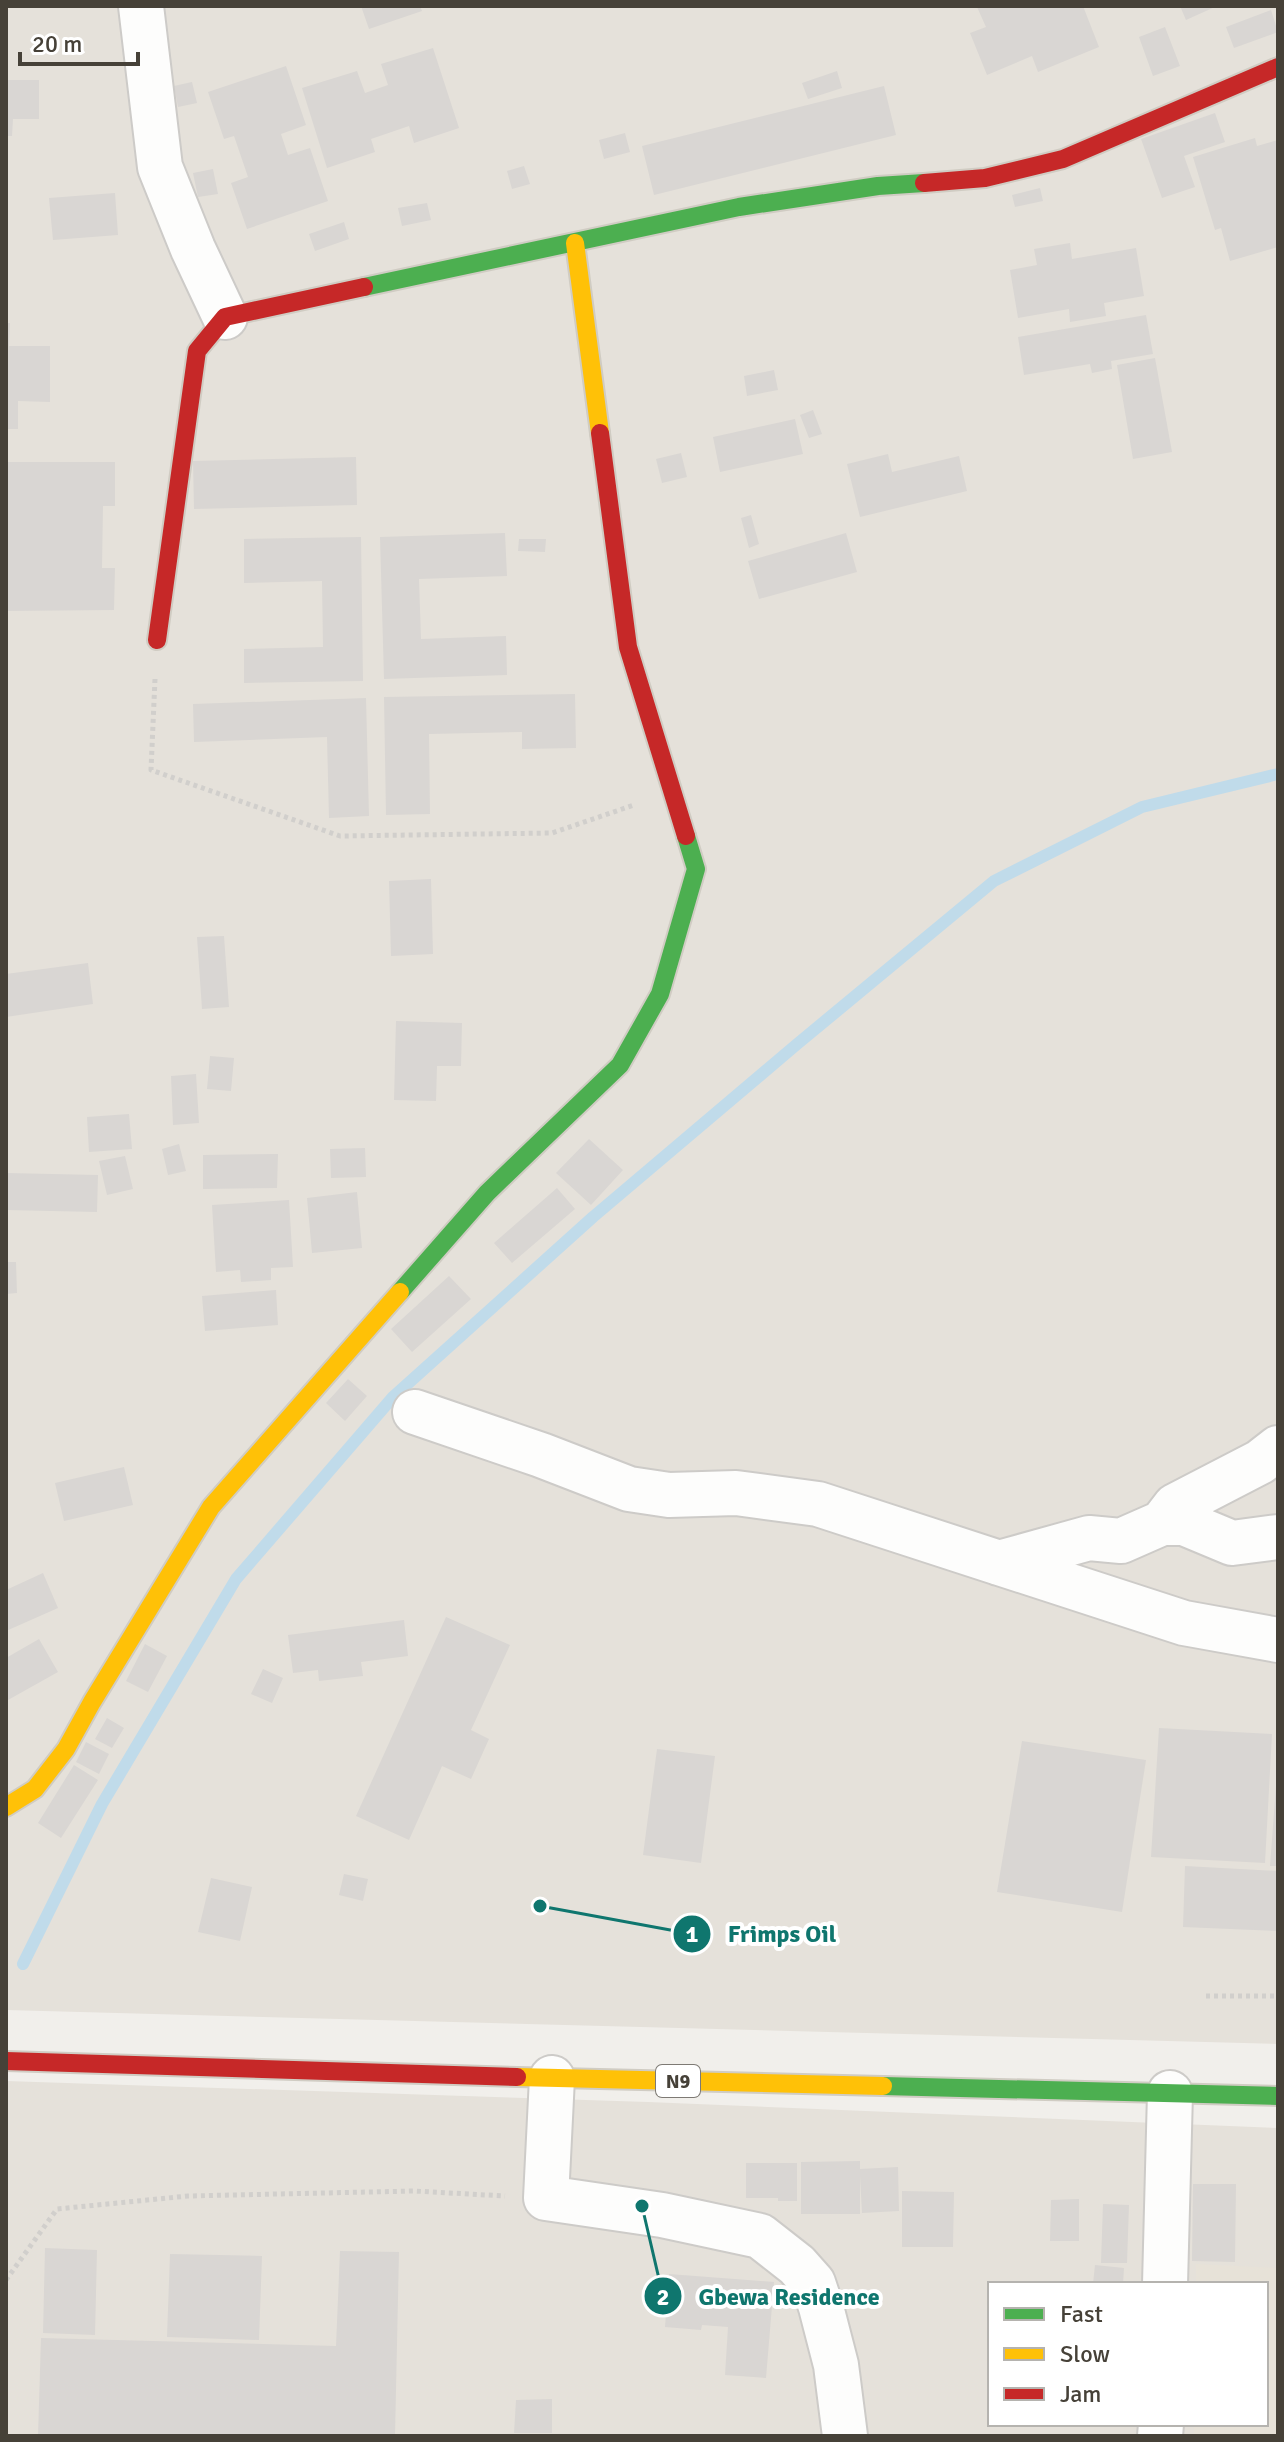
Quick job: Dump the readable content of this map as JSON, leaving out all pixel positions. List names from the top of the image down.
{
  "streets": {
    "main road": ["N9"]
  },
  "places": ["Frimps Oil", "Gbewa Residence"],
  "legend": ["Fast", "Slow", "Jam"],
  "scale_bar": "20 m"
}
